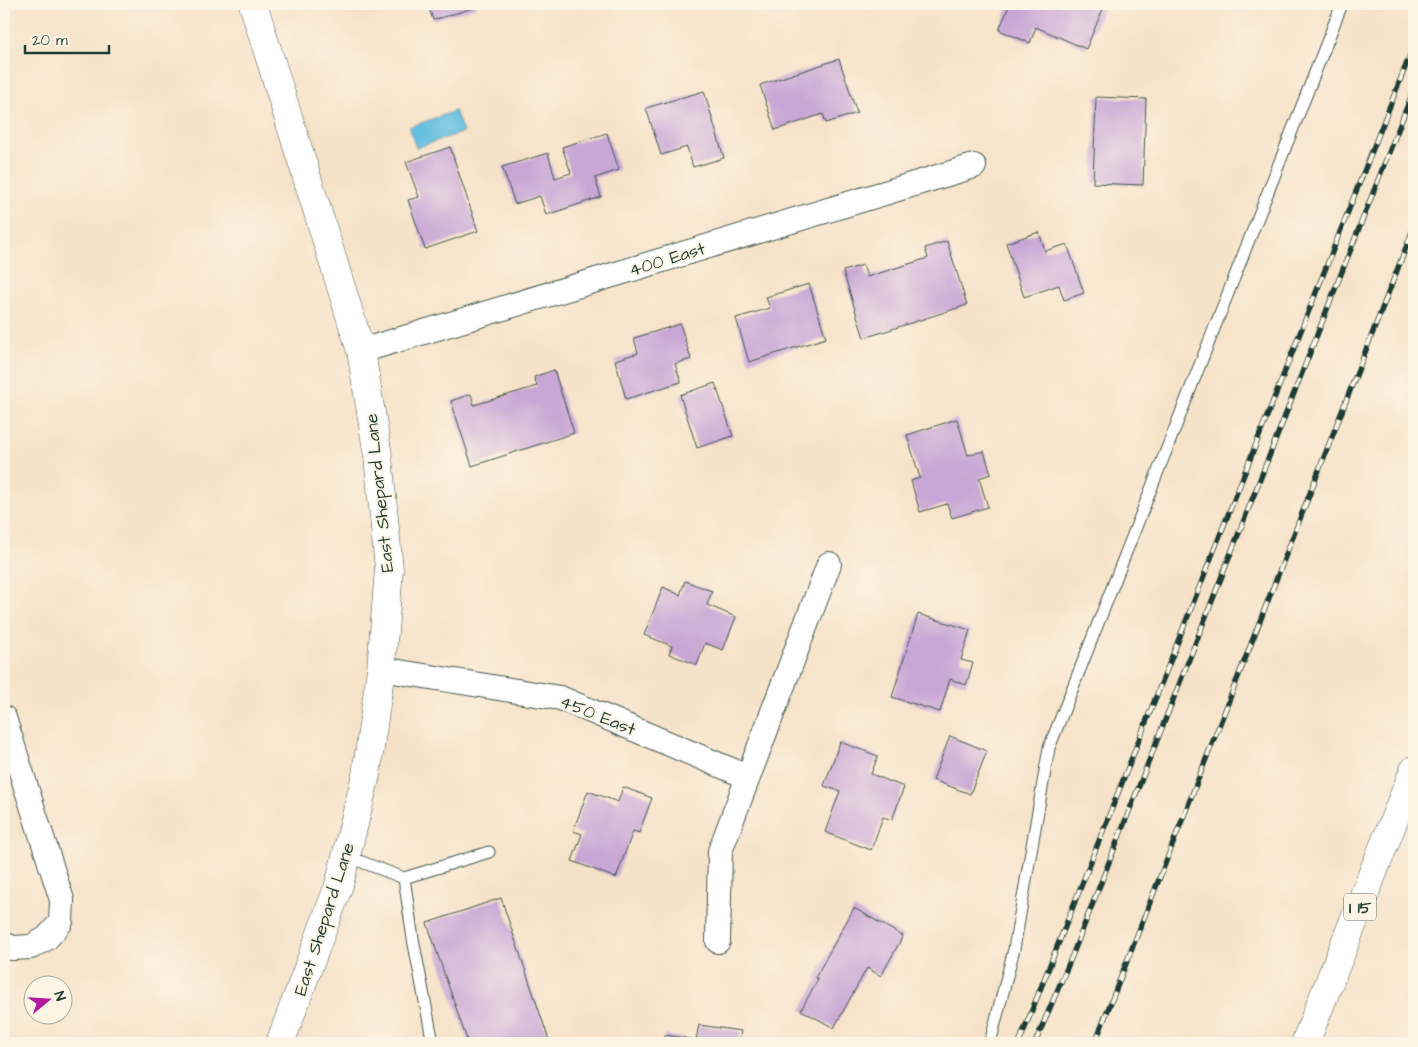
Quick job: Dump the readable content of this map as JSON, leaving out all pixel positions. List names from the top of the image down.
{
  "streets": {
    "main road": ["East Shepard Lane", "I 15"],
    "street": ["400 East", "450 East"]
  },
  "crossings": [
    ["400 East", "East Shepard Lane"],
    ["East Shepard Lane", "450 East"]
  ],
  "scale_bar": "20 m",
  "north": "right"
}
